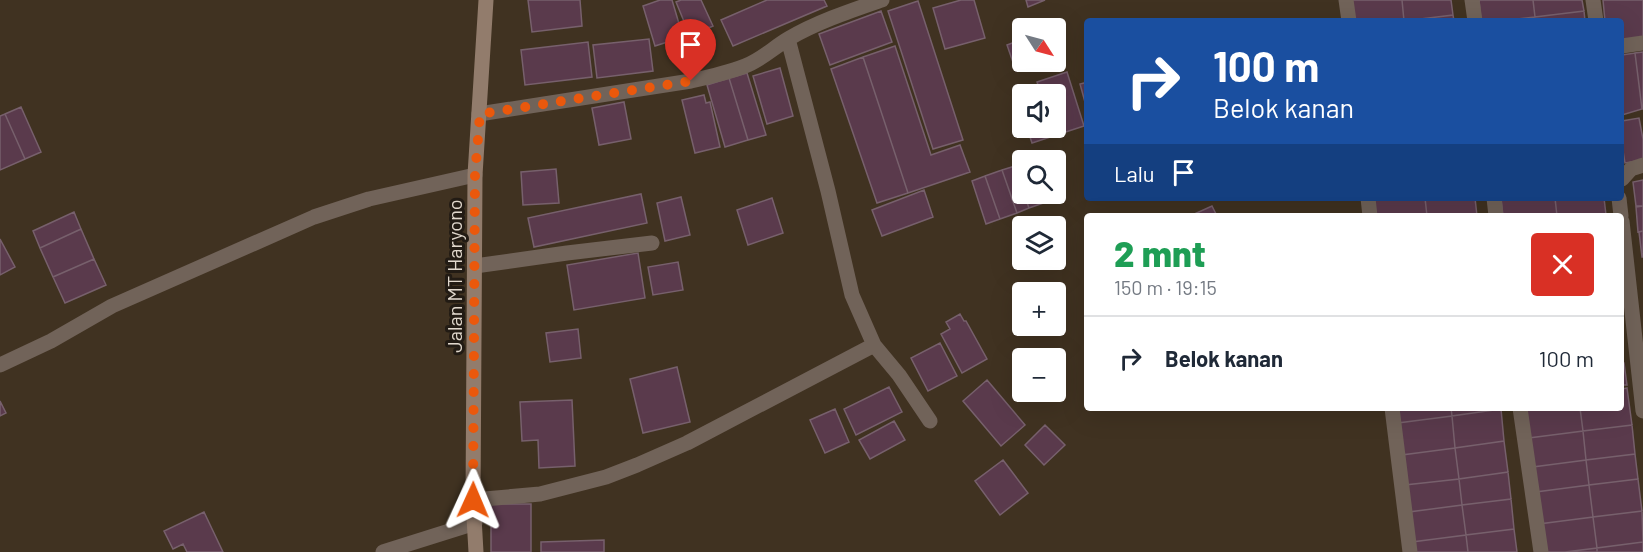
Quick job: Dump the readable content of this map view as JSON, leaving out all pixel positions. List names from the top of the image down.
{
  "streets": {
    "main road": ["Jalan MT Haryono"]
  },
  "north": "bottom right",
  "page": {
    "map_buttons": ["+", "−"],
    "turn": ["100 m", "Belok kanan"],
    "then": "Lalu",
    "heading": ["2 mnt", "150 m · 19:15"],
    "list": [
      {
        "name": "Belok kanan",
        "value": "100 m"
      }
    ]
  }
}
